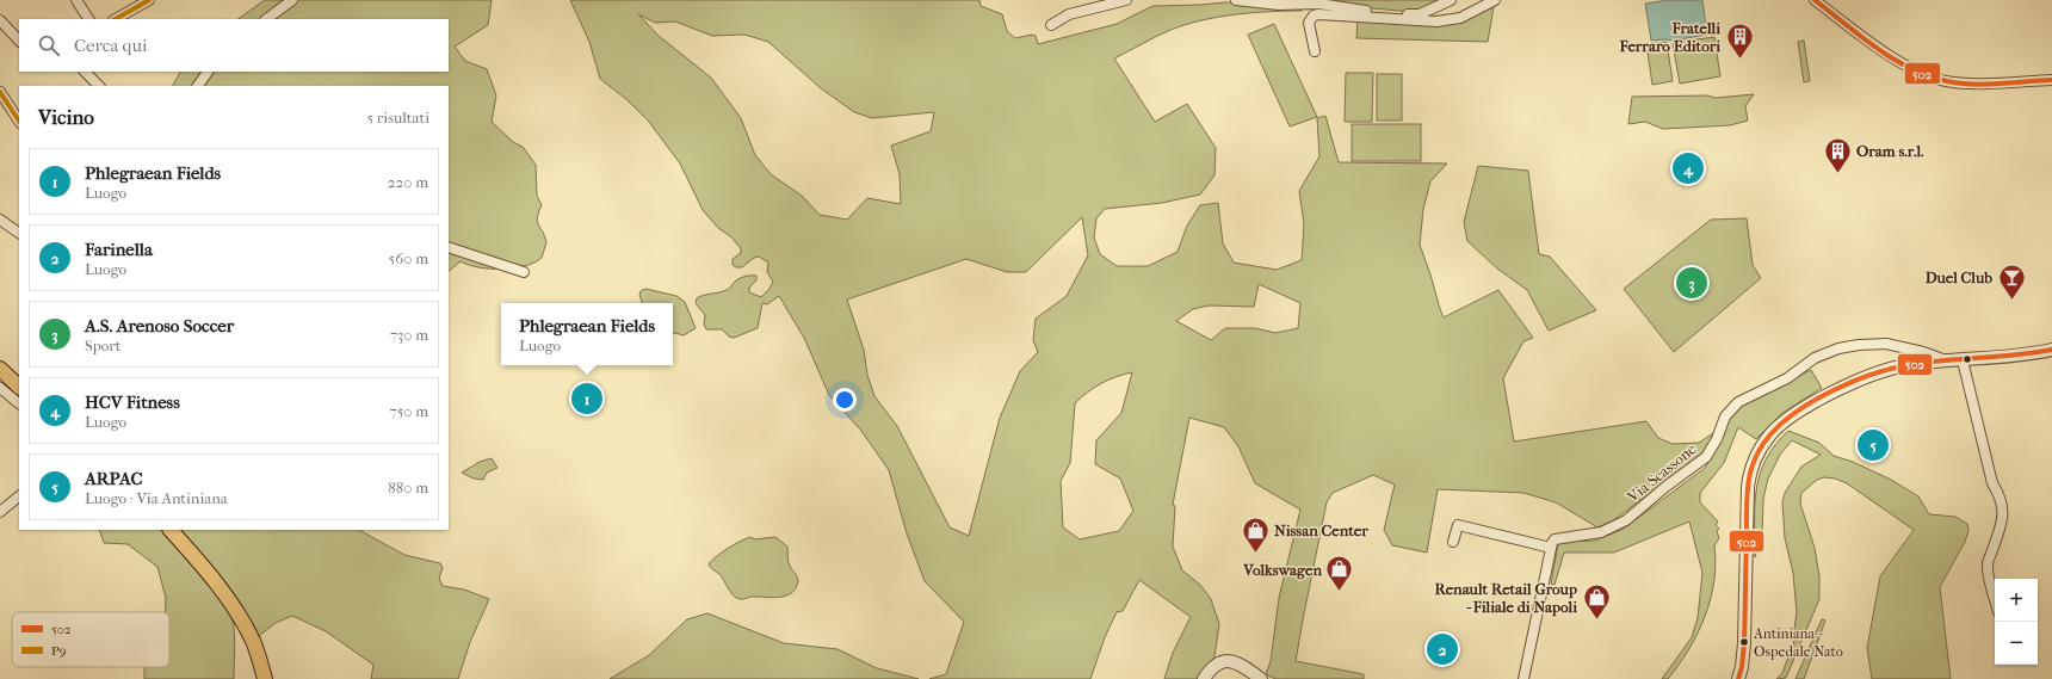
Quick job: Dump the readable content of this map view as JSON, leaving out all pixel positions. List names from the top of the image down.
{
  "streets": {
    "street": ["Via Scassone"]
  },
  "places": {
    "building": ["Fratelli Ferraro Editori", "Oram s.r.l."],
    "bar": ["Duel Club"],
    "shop": ["Nissan Center", "Volkswagen", "Renault Retail Group - Filiale di Napoli"],
    "other": ["Antiniana - Ospedale Nato"]
  },
  "lines": ["transit line 502", "transit line P9"],
  "legend": ["502", "P9"],
  "page": {
    "search": "Cerca qui",
    "heading": ["Vicino", "5 risultati"],
    "list": [
      {
        "mark": "1",
        "name": "Phlegraean Fields",
        "note": "Luogo",
        "value": "220 m"
      },
      {
        "mark": "2",
        "name": "Farinella",
        "note": "Luogo",
        "value": "560 m"
      },
      {
        "mark": "3",
        "name": "A.S. Arenoso Soccer",
        "note": "Sport",
        "value": "730 m"
      },
      {
        "mark": "4",
        "name": "HCV Fitness",
        "note": "Luogo",
        "value": "750 m"
      },
      {
        "mark": "5",
        "name": "ARPAC",
        "note": "Luogo · Via Antiniana",
        "value": "880 m"
      }
    ],
    "pins": [
      "4",
      "3",
      "1",
      "5",
      "2"
    ],
    "popup": ["Phlegraean Fields", "Luogo"],
    "map_buttons": ["+", "−"]
  }
}
